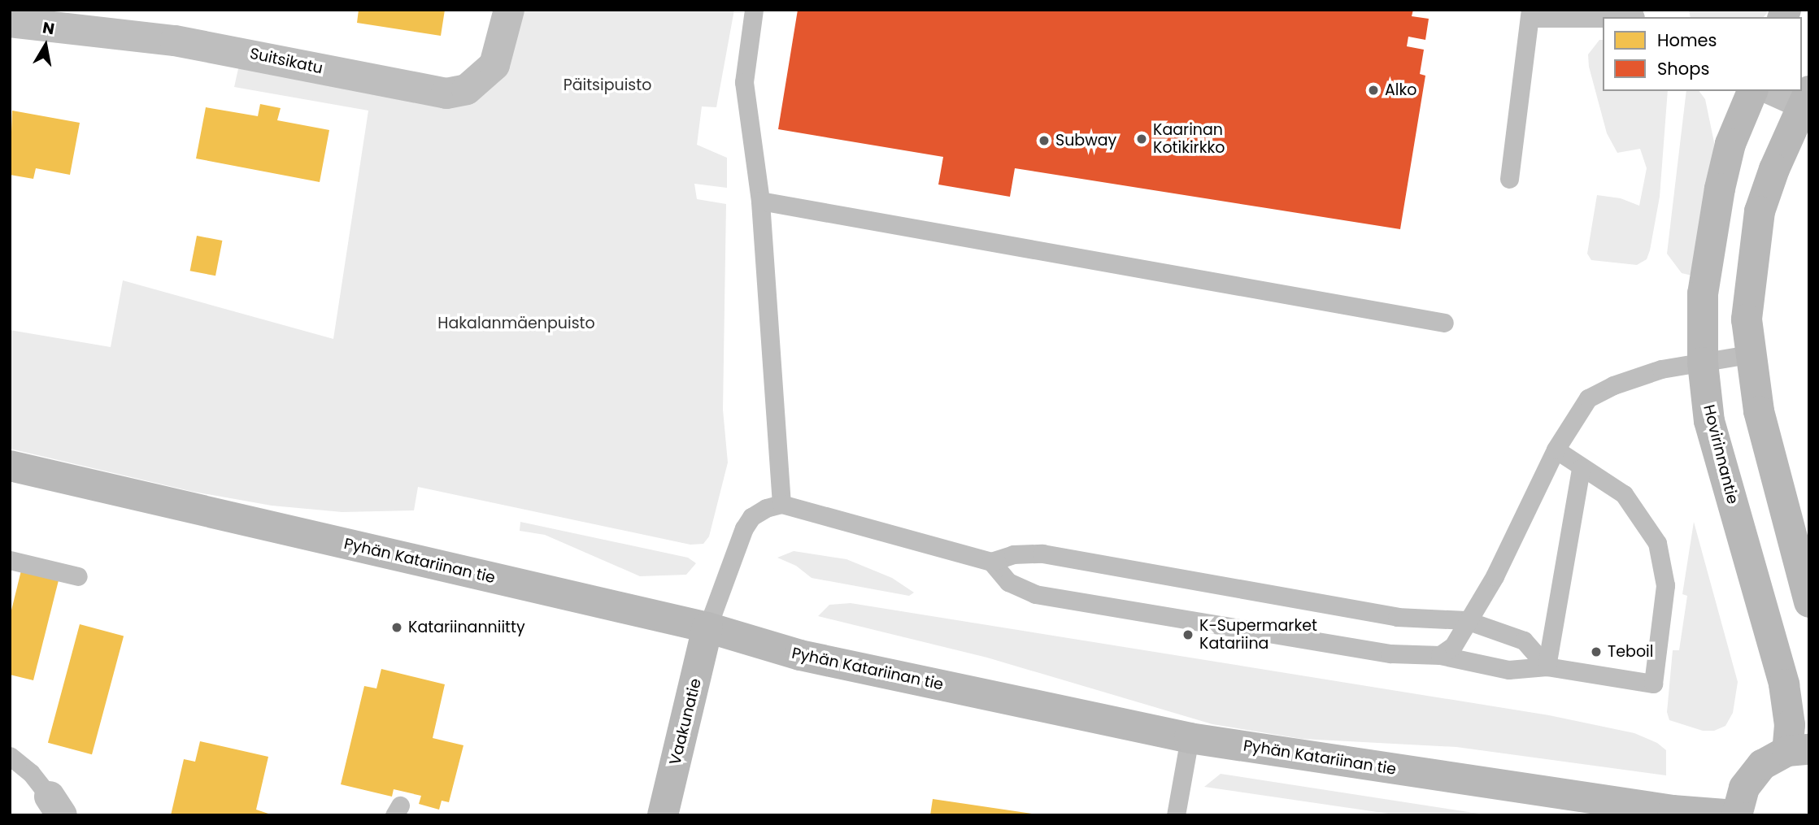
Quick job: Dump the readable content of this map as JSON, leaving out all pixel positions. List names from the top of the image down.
{
  "streets": {
    "street": [
      "Suitsikatu",
      "Hovirinnantie",
      "Pyhän Katariinan tie",
      "Vaakunatie"
    ]
  },
  "crossings": [
    ["Pyhän Katariinan tie", "Vaakunatie"]
  ],
  "parks": ["Päitsipuisto", "Hakalanmäenpuisto"],
  "places": [
    "Alko",
    "Kaarinan Kotikirkko",
    "Subway",
    "Katariinanniitty",
    "K-Supermarket Katariina",
    "Teboil"
  ],
  "legend": ["Homes", "Shops"],
  "north": "top"
}
